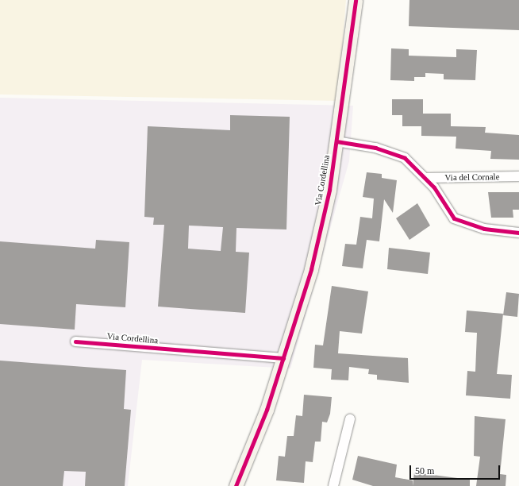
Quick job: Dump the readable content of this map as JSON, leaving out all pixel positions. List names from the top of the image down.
{
  "streets": {
    "street": ["Via del Cornale", "Via Cordellina"]
  },
  "crossings": [
    ["Via del Cornale", "Via Cordellina"]
  ],
  "scale_bar": "50 m"
}
